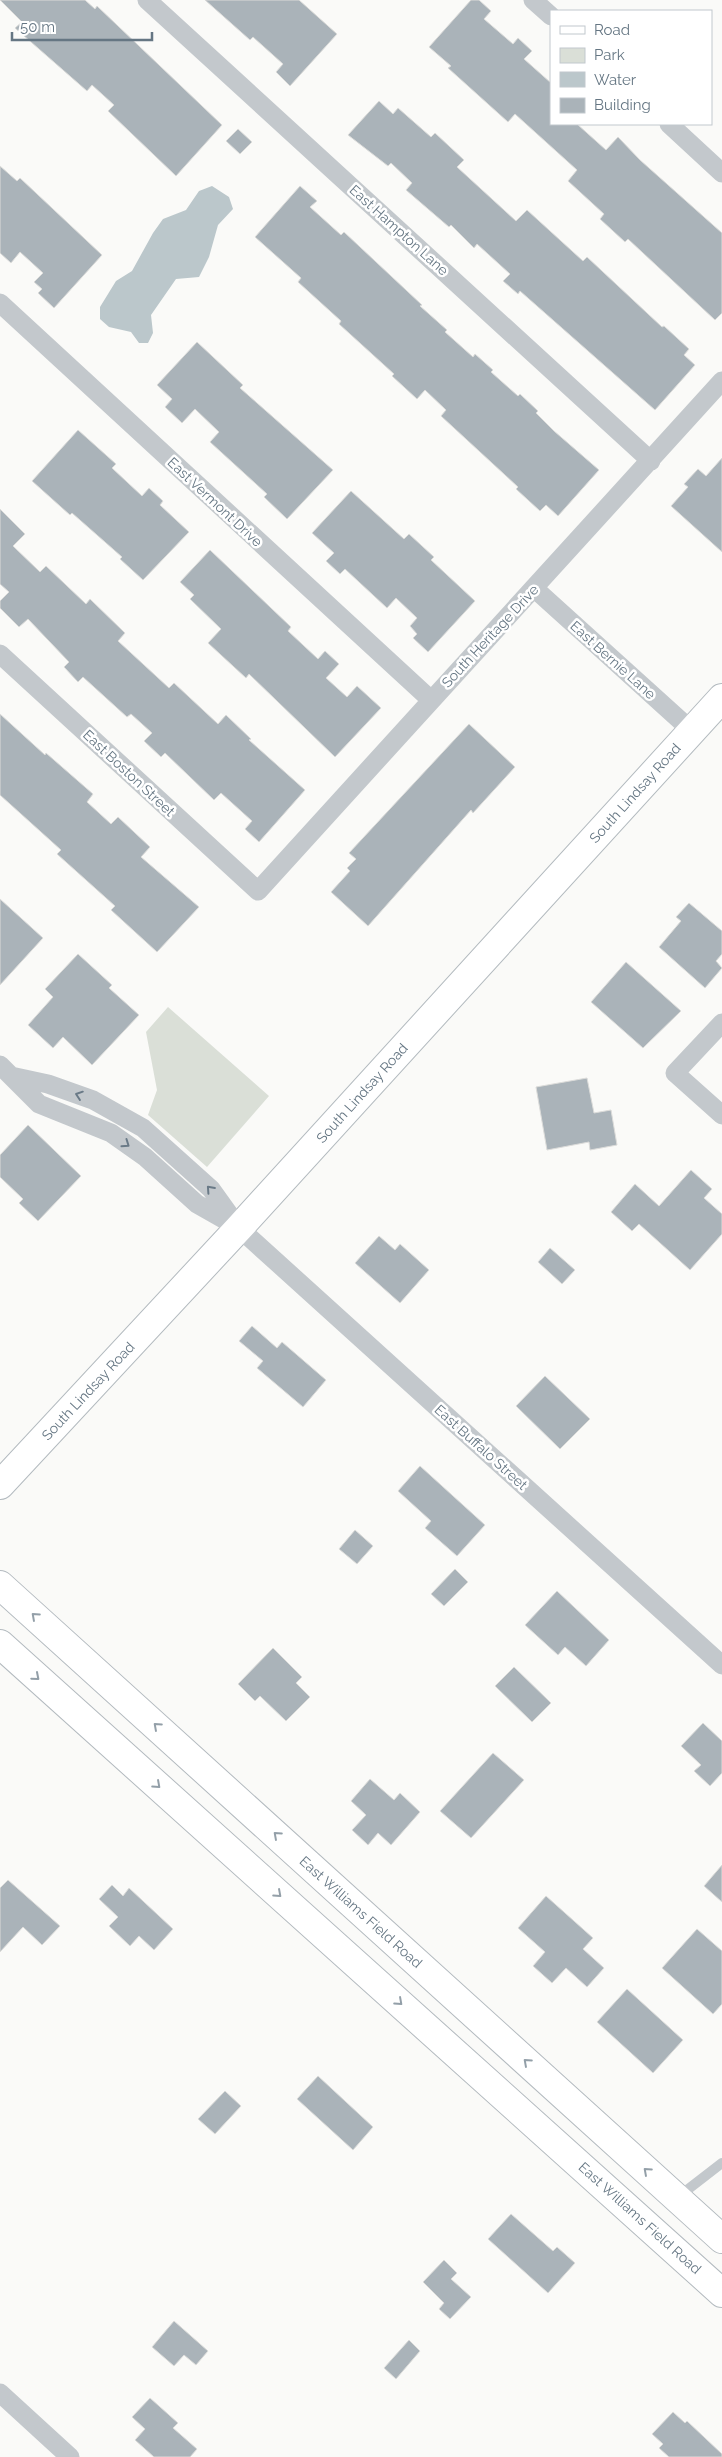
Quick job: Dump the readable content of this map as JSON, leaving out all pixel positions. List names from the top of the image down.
{
  "streets": {
    "main road": ["South Lindsay Road", "East Williams Field Road"],
    "street": [
      "East Hampton Lane",
      "East Vermont Drive",
      "South Heritage Drive",
      "East Bernie Lane",
      "East Boston Street",
      "East Buffalo Street"
    ]
  },
  "crossings": [
    ["East Hampton Lane", "South Heritage Drive"],
    ["East Vermont Drive", "South Heritage Drive"],
    ["South Heritage Drive", "East Bernie Lane"],
    ["South Heritage Drive", "East Boston Street"],
    ["East Bernie Lane", "South Lindsay Road"],
    ["South Lindsay Road", "East Buffalo Street"]
  ],
  "legend": [
    "Road",
    "Park",
    "Water",
    "Building"
  ],
  "scale_bar": "50 m"
}
